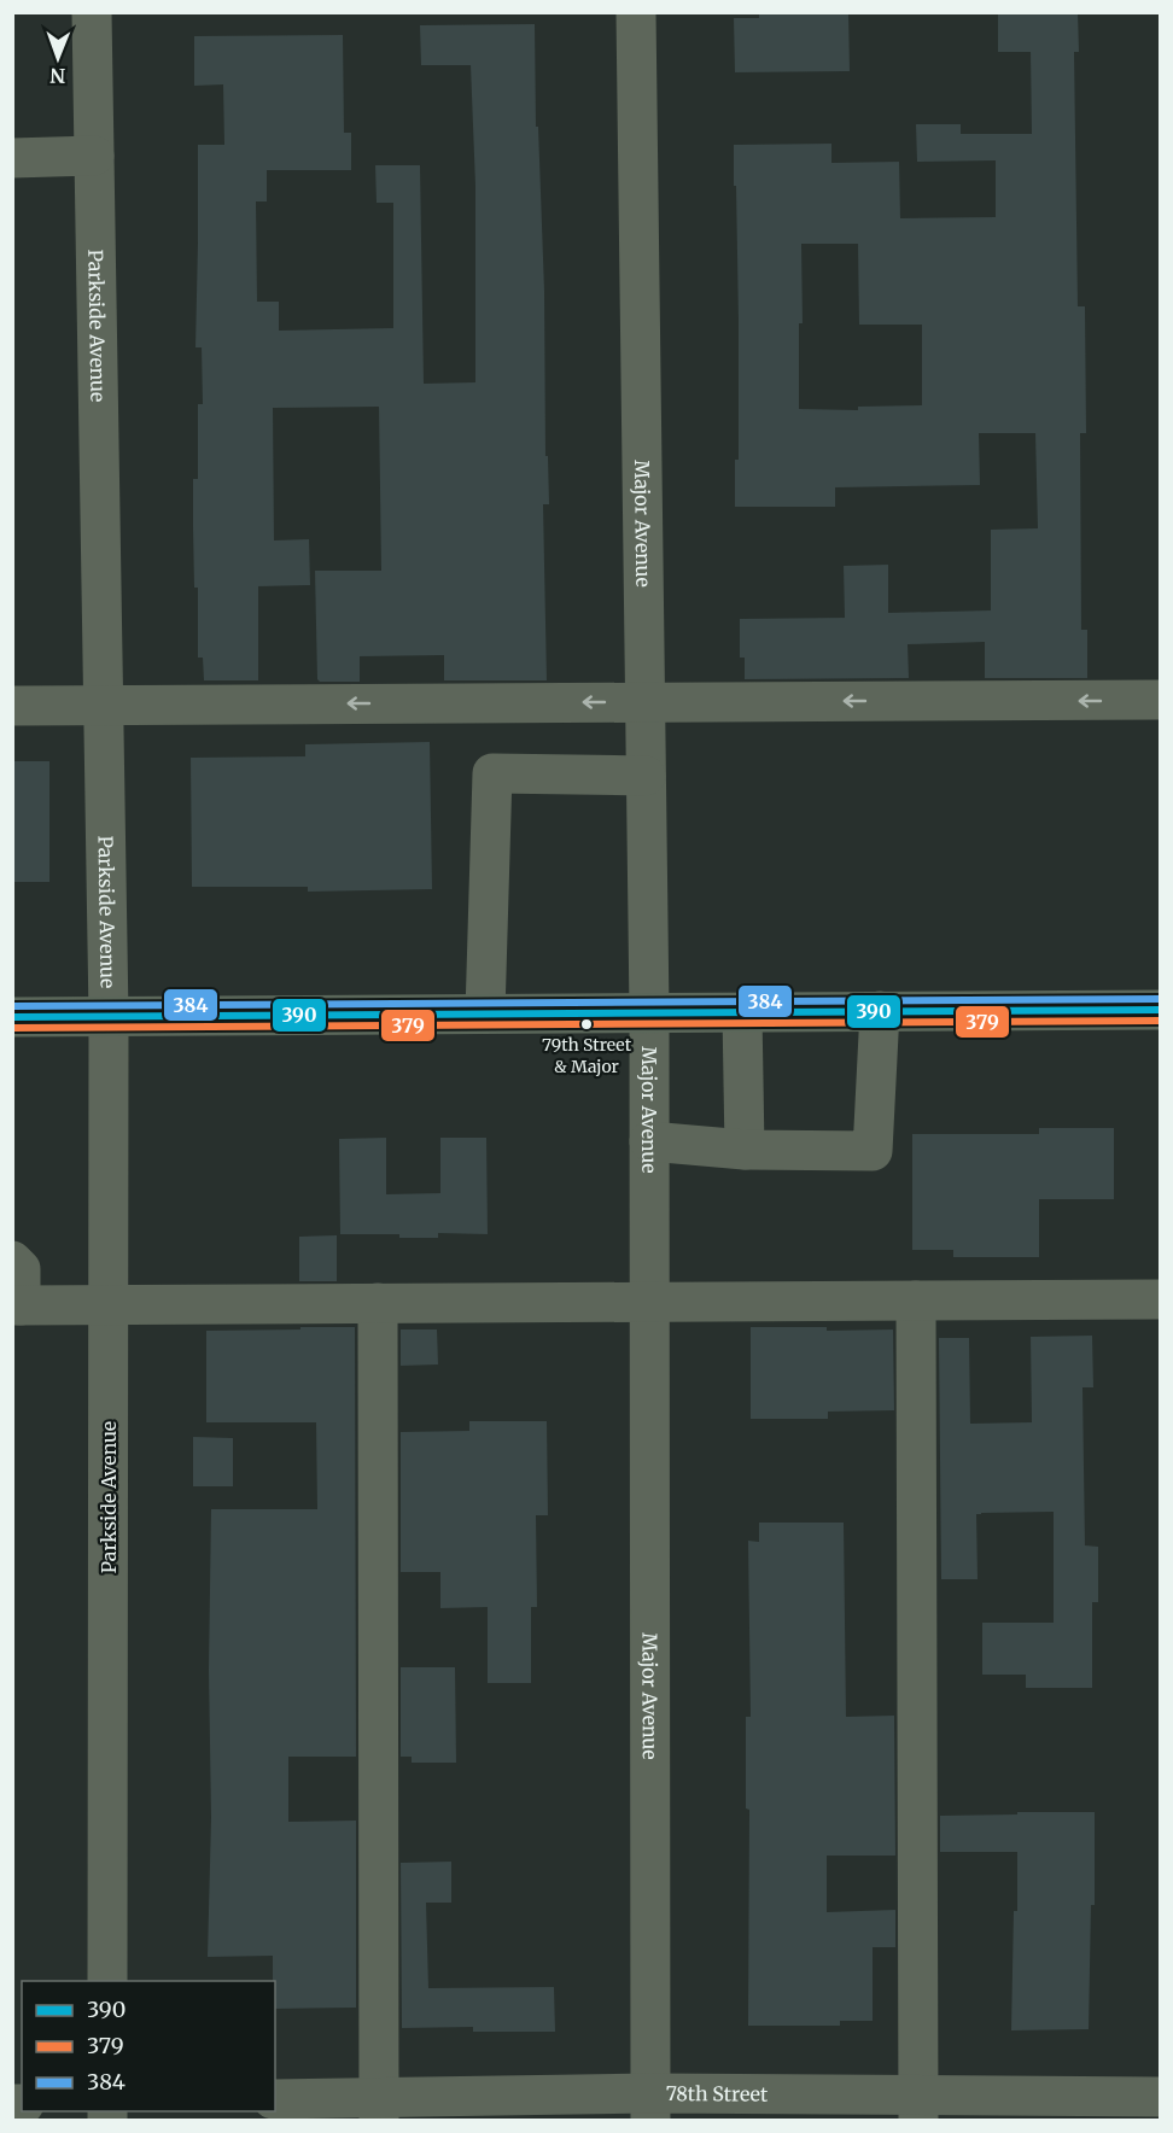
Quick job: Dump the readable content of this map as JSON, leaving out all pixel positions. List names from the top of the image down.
{
  "streets": {
    "street": ["Parkside Avenue", "Major Avenue", "78th Street"]
  },
  "crossings": [
    ["Major Avenue", "78th Street"]
  ],
  "places": ["79th Street & Major"],
  "lines": ["transit line 384", "transit line 390", "transit line 379"],
  "legend": ["390", "379", "384"],
  "north": "bottom"
}
